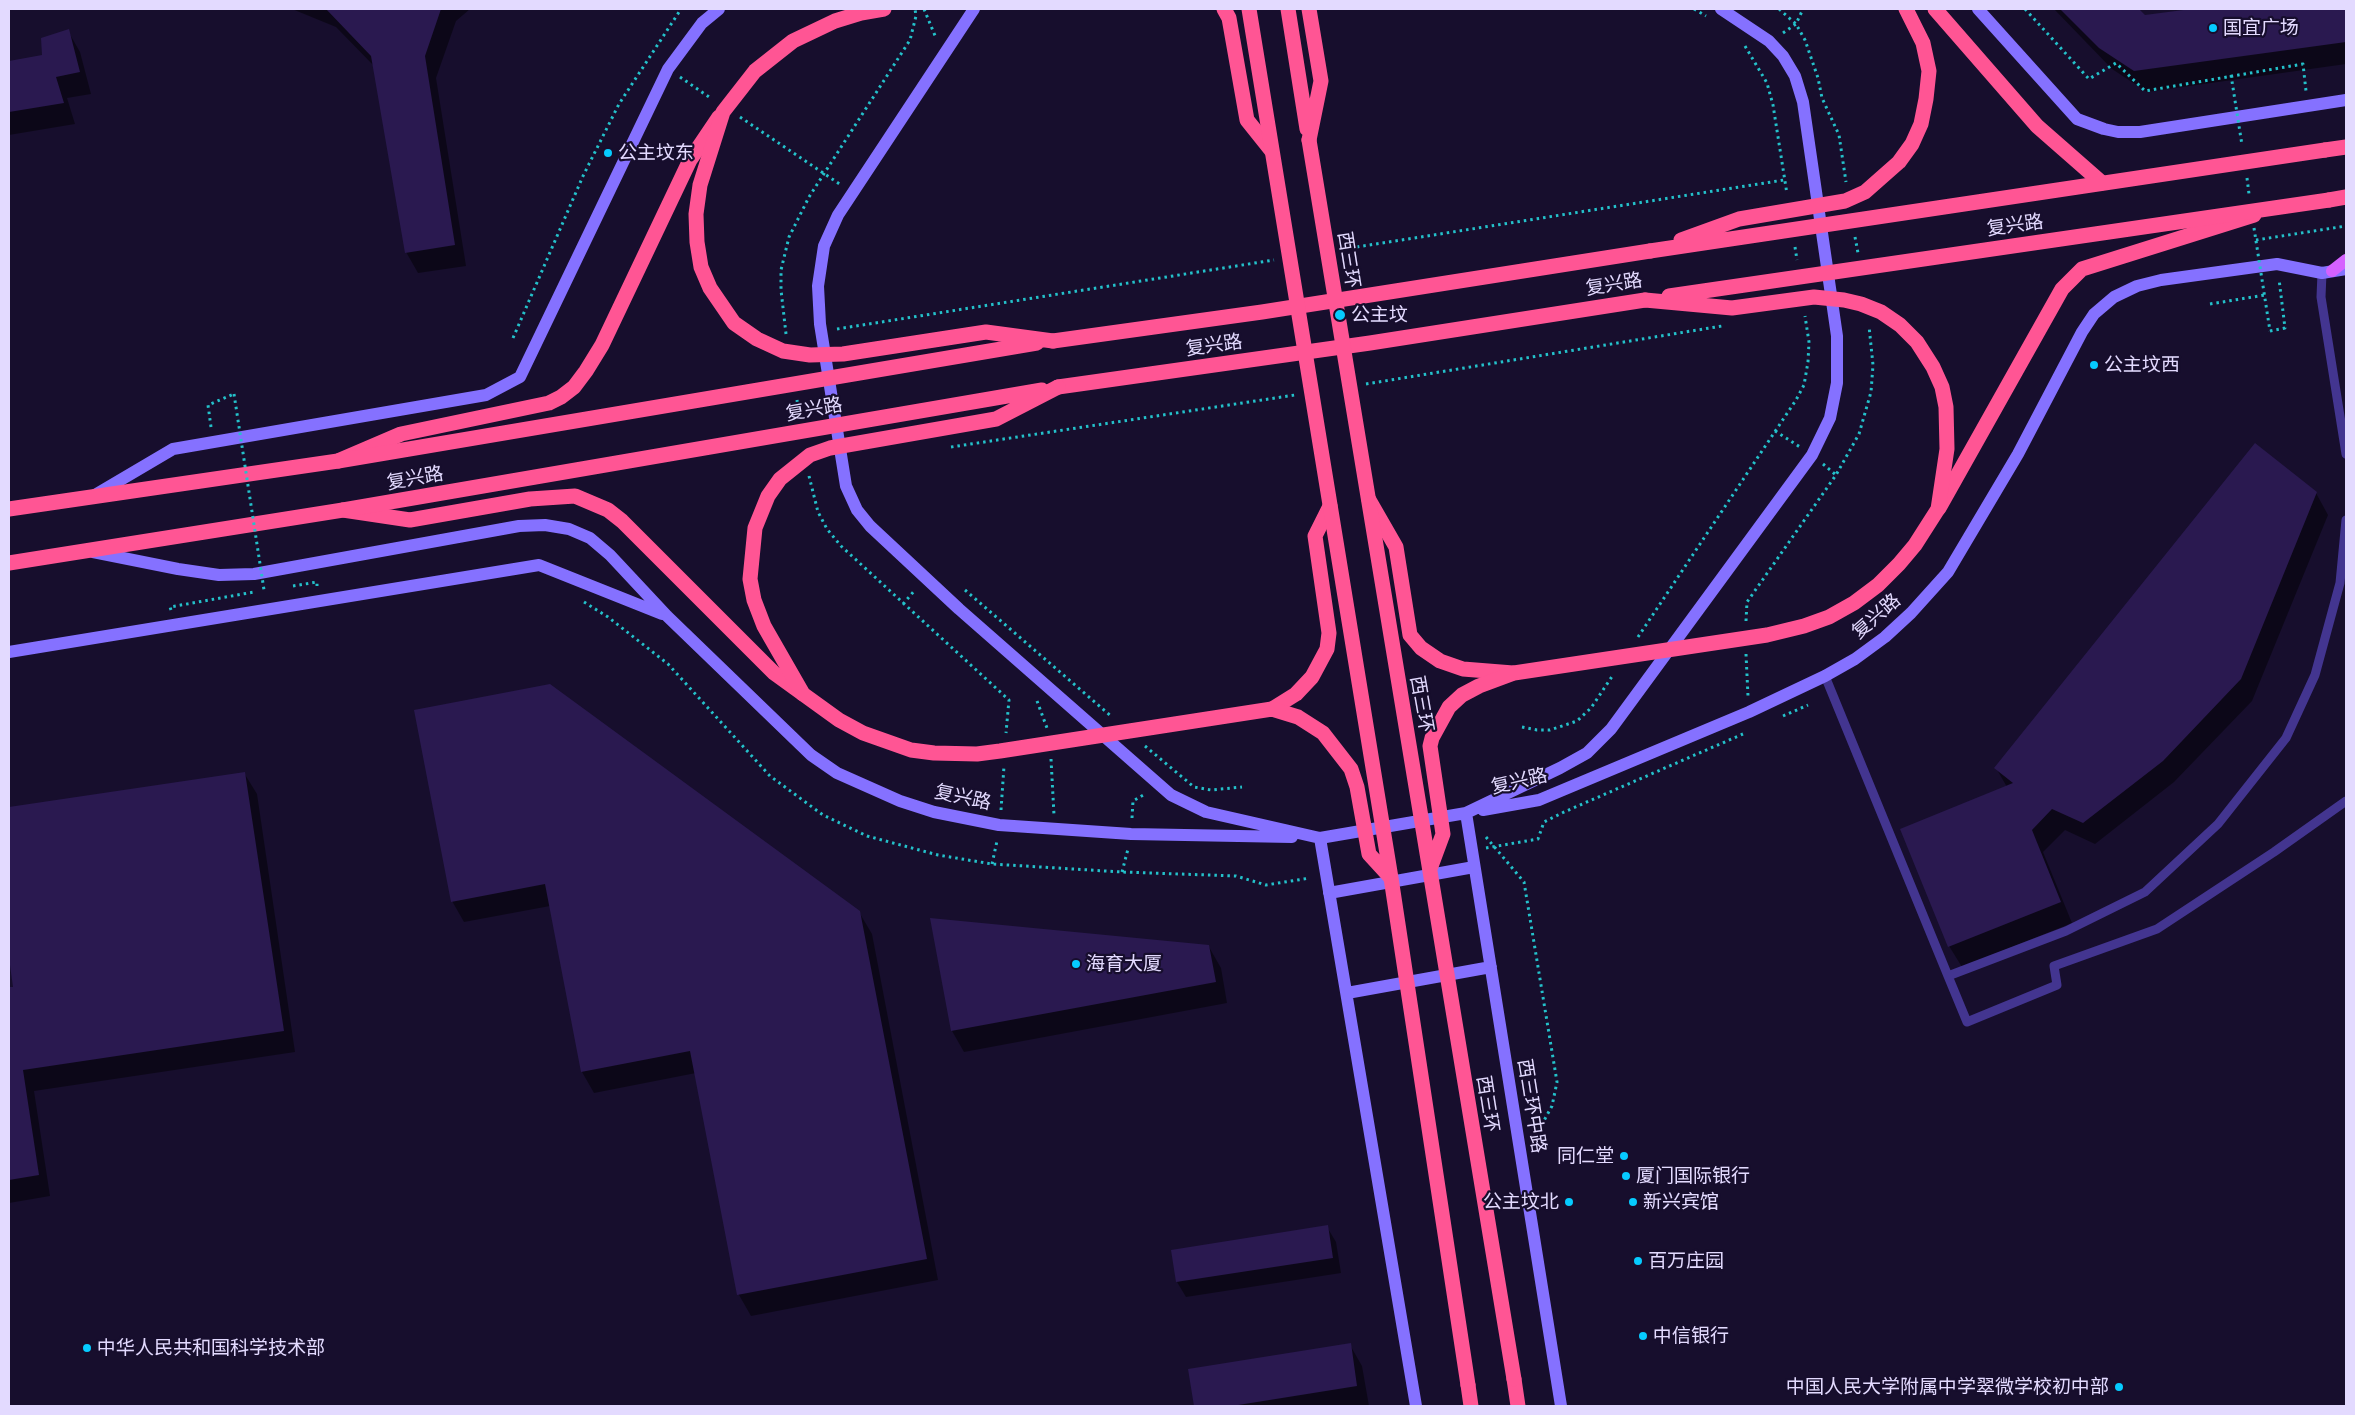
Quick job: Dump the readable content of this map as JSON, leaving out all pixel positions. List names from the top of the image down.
{
  "streets": {
    "highway": ["复兴路", "西三环"],
    "street": ["西三环中路"]
  },
  "crossings": [
    ["复兴路", "西三环中路"]
  ],
  "places": [
    "国宜广场",
    "公主坟东",
    "公主坟",
    "公主坟西",
    "海育大厦",
    "同仁堂",
    "厦门国际银行",
    "公主坟北",
    "新兴宾馆",
    "百万庄园",
    "中信银行",
    "中华人民共和国科学技术部",
    "中国人民大学附属中学翠微学校初中部"
  ]
}
